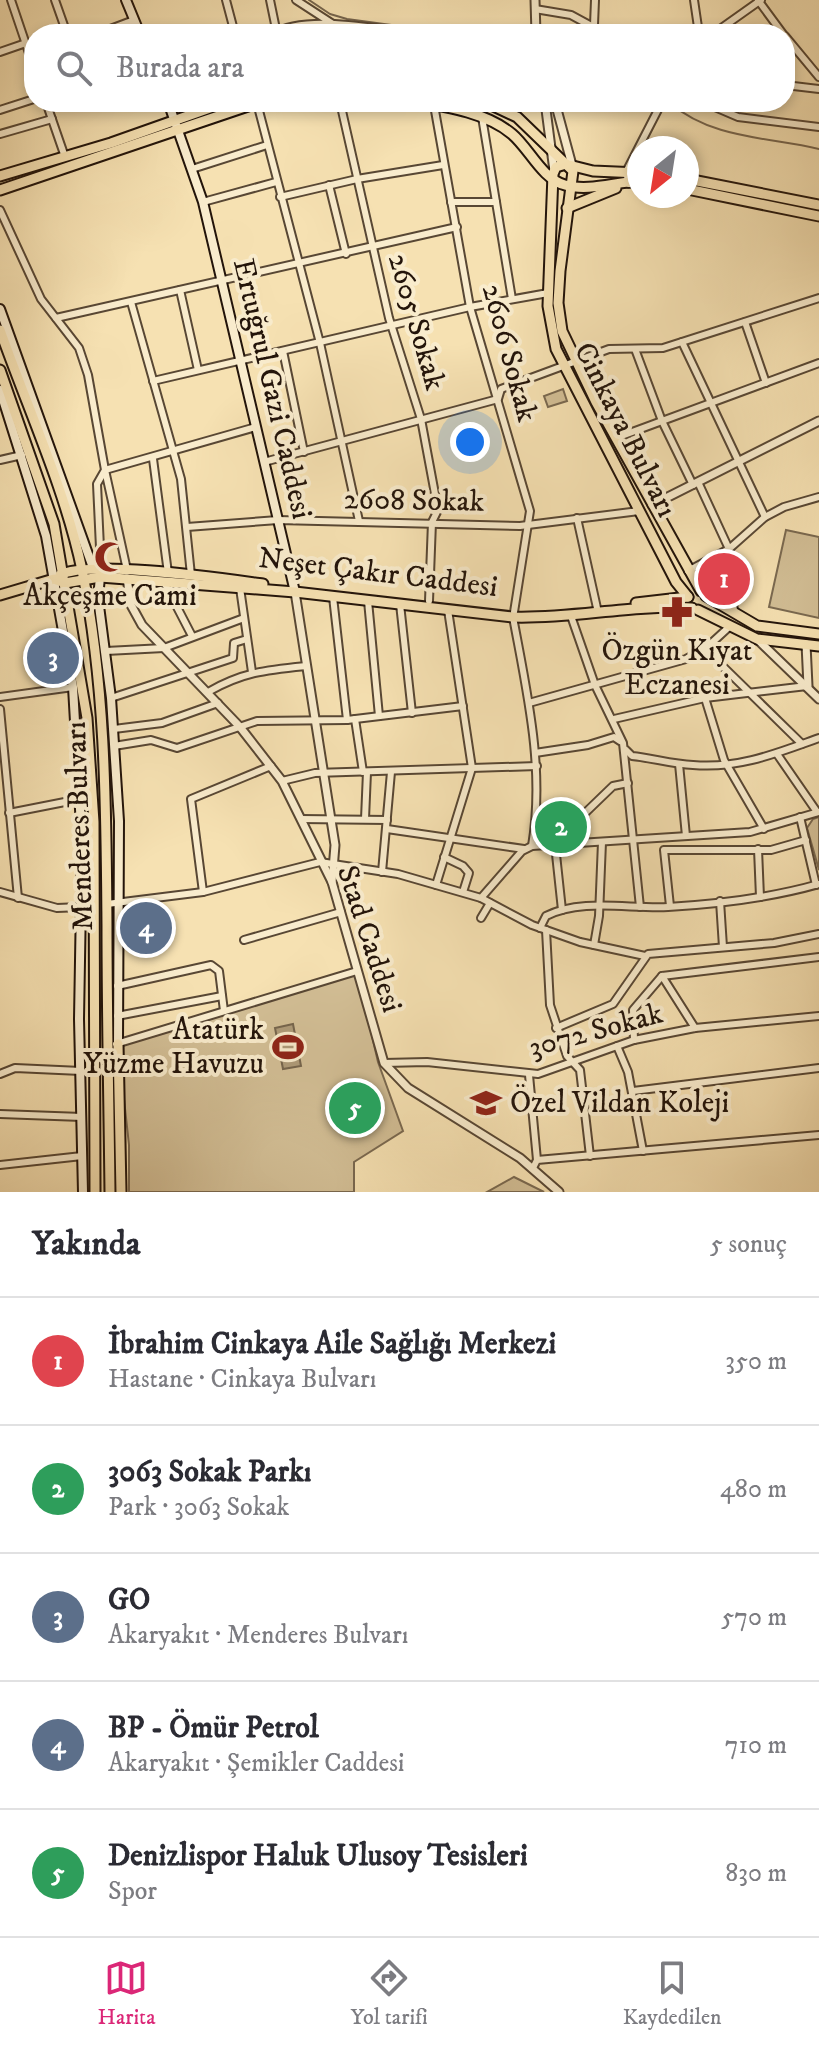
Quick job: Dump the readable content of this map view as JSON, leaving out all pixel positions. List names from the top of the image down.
{
  "streets": {
    "main road": [
      "Ertuğrul Gazi Caddesi",
      "Cinkaya Bulvarı",
      "Neşet Çakır Caddesi",
      "Menderes Bulvarı"
    ],
    "street": [
      "2605 Sokak",
      "2606 Sokak",
      "2608 Sokak",
      "Stad Caddesi",
      "3072 Sokak"
    ]
  },
  "crossings": [
    ["2605 Sokak", "2608 Sokak"],
    ["2605 Sokak", "Neşet Çakır Caddesi"],
    ["2606 Sokak", "2608 Sokak"],
    ["2606 Sokak", "Neşet Çakır Caddesi"],
    ["Ertuğrul Gazi Caddesi", "2608 Sokak"],
    ["Ertuğrul Gazi Caddesi", "Neşet Çakır Caddesi"],
    ["Ertuğrul Gazi Caddesi", "Stad Caddesi"],
    ["Cinkaya Bulvarı", "2608 Sokak"],
    ["Cinkaya Bulvarı", "Neşet Çakır Caddesi"],
    ["Neşet Çakır Caddesi", "Menderes Bulvarı"],
    ["Neşet Çakır Caddesi", "Stad Caddesi"],
    ["Stad Caddesi", "3072 Sokak"]
  ],
  "places": {
    "mosque": ["Akçeşme Cami"],
    "pharmacy": ["Özgün Kıyat Eczanesi"],
    "sports": ["Atatürk Yüzme Havuzu"],
    "school or university": ["Özel Vildan Koleji"]
  },
  "north": "bottom left",
  "page": {
    "search": "Burada ara",
    "pins": [
      "1",
      "3",
      "2",
      "4",
      "5"
    ],
    "heading": ["Yakında", "5 sonuç"],
    "list": [
      {
        "mark": "1",
        "name": "İbrahim Cinkaya Aile Sağlığı Merkezi",
        "note": "Hastane · Cinkaya Bulvarı",
        "value": "350 m"
      },
      {
        "mark": "2",
        "name": "3063 Sokak Parkı",
        "note": "Park · 3063 Sokak",
        "value": "480 m"
      },
      {
        "mark": "3",
        "name": "GO",
        "note": "Akaryakıt · Menderes Bulvarı",
        "value": "570 m"
      },
      {
        "mark": "4",
        "name": "BP - Ömür Petrol",
        "note": "Akaryakıt · Şemikler Caddesi",
        "value": "710 m"
      },
      {
        "mark": "5",
        "name": "Denizlispor Haluk Ulusoy Tesisleri",
        "note": "Spor",
        "value": "830 m"
      }
    ],
    "nav": ["Harita", "Yol tarifi", "Kaydedilen"]
  }
}
